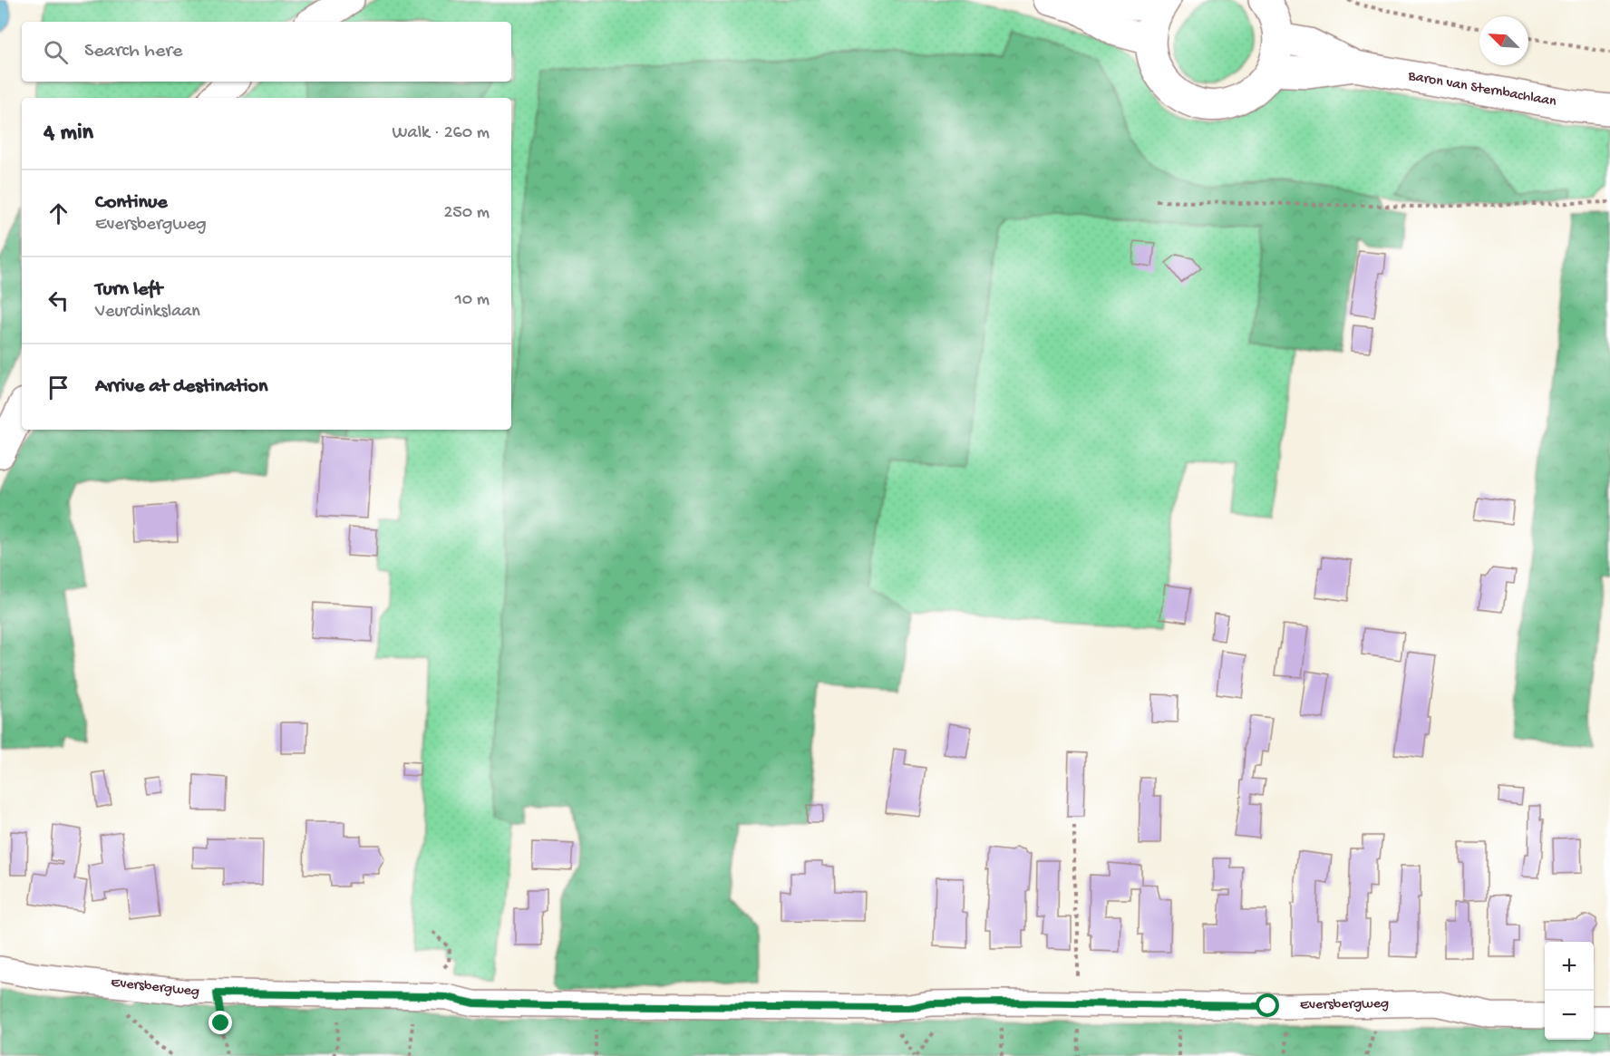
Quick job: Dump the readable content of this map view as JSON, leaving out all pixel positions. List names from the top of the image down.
{
  "streets": {
    "main road": ["Baron van Sternbachlaan"],
    "street": ["Eversbergweg"]
  },
  "north": "top left",
  "page": {
    "search": "Search here",
    "heading": ["4 min", "Walk · 260 m"],
    "list": [
      ["Continue", "Eversbergweg", "250 m"],
      ["Turn left", "Veurdinkslaan", "10 m"],
      "Arrive at destination"
    ],
    "map_buttons": ["+", "−"]
  }
}
